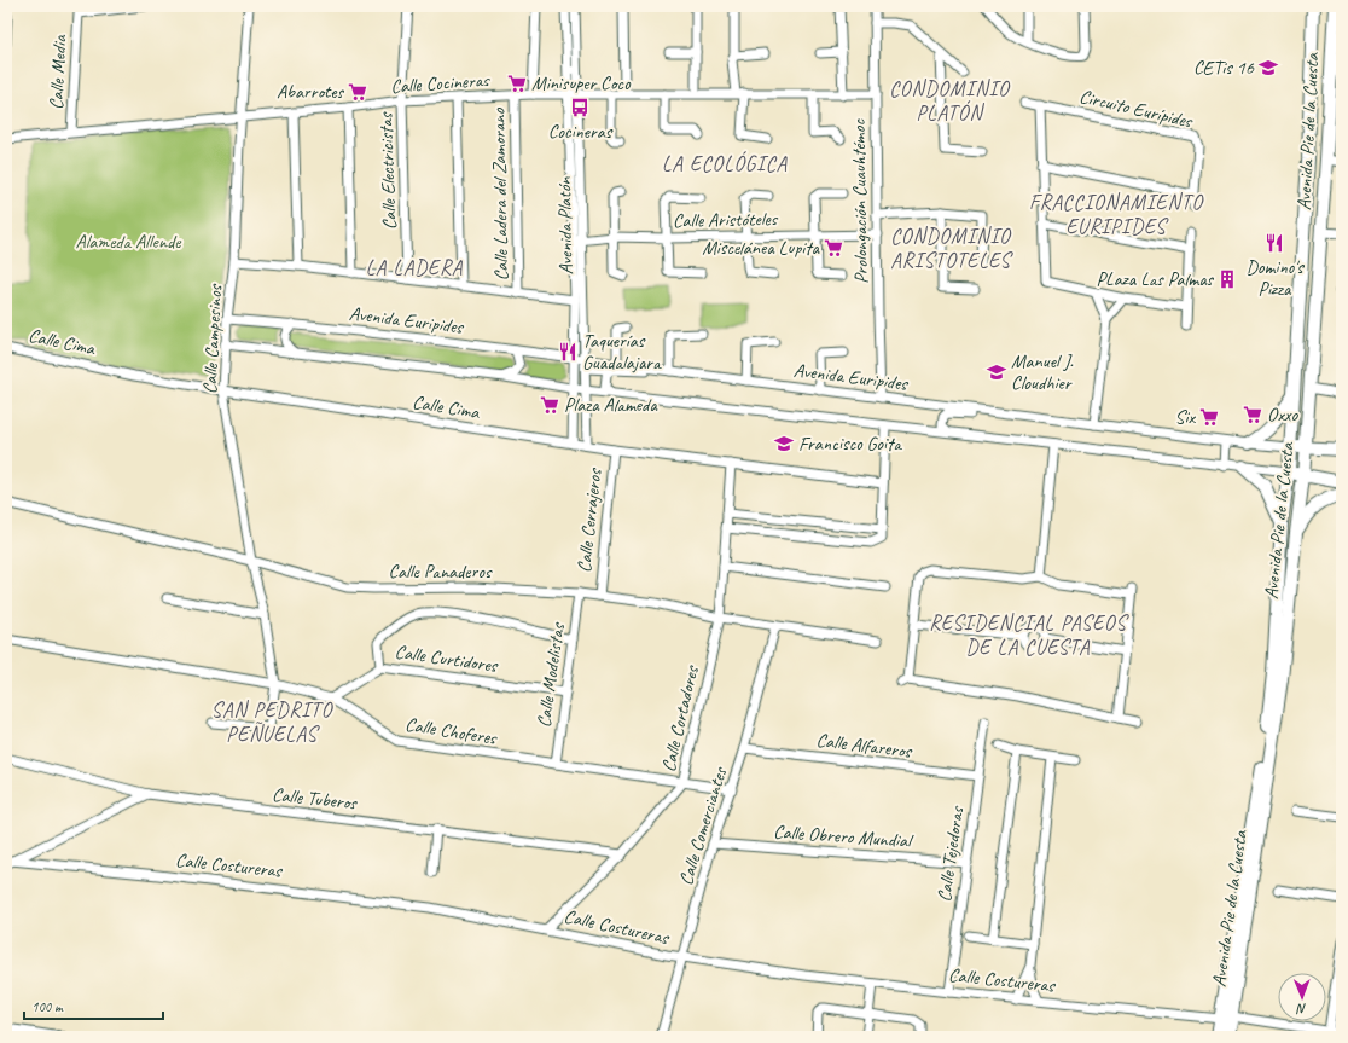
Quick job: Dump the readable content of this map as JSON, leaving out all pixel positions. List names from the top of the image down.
{
  "streets": {
    "main road": ["Avenida Pie de la Cuesta"],
    "street": [
      "Calle Media",
      "Calle Cocineras",
      "Circuito Eurípides",
      "Calle Electricistas",
      "Calle Ladera del Zamorano",
      "Prolongación Cuauhtémoc",
      "Calle Aristóteles",
      "Avenida Platón",
      "Avenida Euripides",
      "Calle Campesinos",
      "Calle Cima",
      "Calle Cerrajeros",
      "Calle Panaderos",
      "Calle Curtidores",
      "Calle Modelistas",
      "Calle Cortadores",
      "Calle Choferes",
      "Calle Alfareros",
      "Calle Tuberos",
      "Calle Comerciantes",
      "Calle Obrero Mundial",
      "Calle Tejedoras",
      "Calle Costureras"
    ]
  },
  "crossings": [
    ["Calle Media", "Calle Cocineras"],
    ["Calle Cocineras", "Calle Electricistas"],
    ["Calle Cocineras", "Calle Ladera del Zamorano"],
    ["Calle Cocineras", "Prolongación Cuauhtémoc"],
    ["Calle Cocineras", "Avenida Platón"],
    ["Calle Cocineras", "Calle Campesinos"],
    ["Avenida Pie de la Cuesta", "Avenida Euripides"],
    ["Avenida Pie de la Cuesta", "Calle Costureras"],
    ["Prolongación Cuauhtémoc", "Calle Aristóteles"],
    ["Prolongación Cuauhtémoc", "Avenida Euripides"],
    ["Calle Aristóteles", "Avenida Platón"],
    ["Avenida Platón", "Avenida Euripides"],
    ["Avenida Platón", "Calle Cima"],
    ["Avenida Euripides", "Calle Campesinos"],
    ["Calle Campesinos", "Calle Cima"],
    ["Calle Campesinos", "Calle Panaderos"],
    ["Calle Campesinos", "Calle Choferes"],
    ["Calle Cima", "Calle Cerrajeros"],
    ["Calle Cima", "Calle Cortadores"],
    ["Calle Cerrajeros", "Calle Panaderos"],
    ["Calle Panaderos", "Calle Modelistas"],
    ["Calle Panaderos", "Calle Cortadores"],
    ["Calle Panaderos", "Calle Comerciantes"],
    ["Calle Curtidores", "Calle Modelistas"],
    ["Calle Curtidores", "Calle Choferes"],
    ["Calle Modelistas", "Calle Choferes"],
    ["Calle Cortadores", "Calle Choferes"],
    ["Calle Cortadores", "Calle Tuberos"],
    ["Calle Cortadores", "Calle Costureras"],
    ["Calle Choferes", "Calle Comerciantes"],
    ["Calle Alfareros", "Calle Comerciantes"],
    ["Calle Alfareros", "Calle Tejedoras"],
    ["Calle Comerciantes", "Calle Obrero Mundial"],
    ["Calle Comerciantes", "Calle Costureras"],
    ["Calle Obrero Mundial", "Calle Tejedoras"],
    ["Calle Tejedoras", "Calle Costureras"]
  ],
  "districts": [
    "CONDOMINIO PLATÓN",
    "LA ECOLÓGICA",
    "FRACCIONAMIENTO EURIPIDES",
    "CONDOMINIO ARISTOTELES",
    "LA LADERA",
    "RESIDENCIAL PASEOS DE LA CUESTA",
    "SAN PEDRITO PEÑUELAS"
  ],
  "parks": ["Alameda Allende"],
  "places": {
    "school or university": ["CETis 16", "Manuel J. Cloudhier", "Francisco Goita"],
    "supermarket": [
      "Minisuper Coco",
      "Abarrotes",
      "Miscelánea Lupita",
      "Plaza Alameda",
      "Oxxo",
      "Six"
    ],
    "bus stop": ["Cocineras"],
    "restaurant": ["Domino's Pizza", "Taquerías Guadalajara"],
    "building": ["PLaza Las Palmas"]
  },
  "scale_bar": "100 m",
  "north": "bottom"
}
